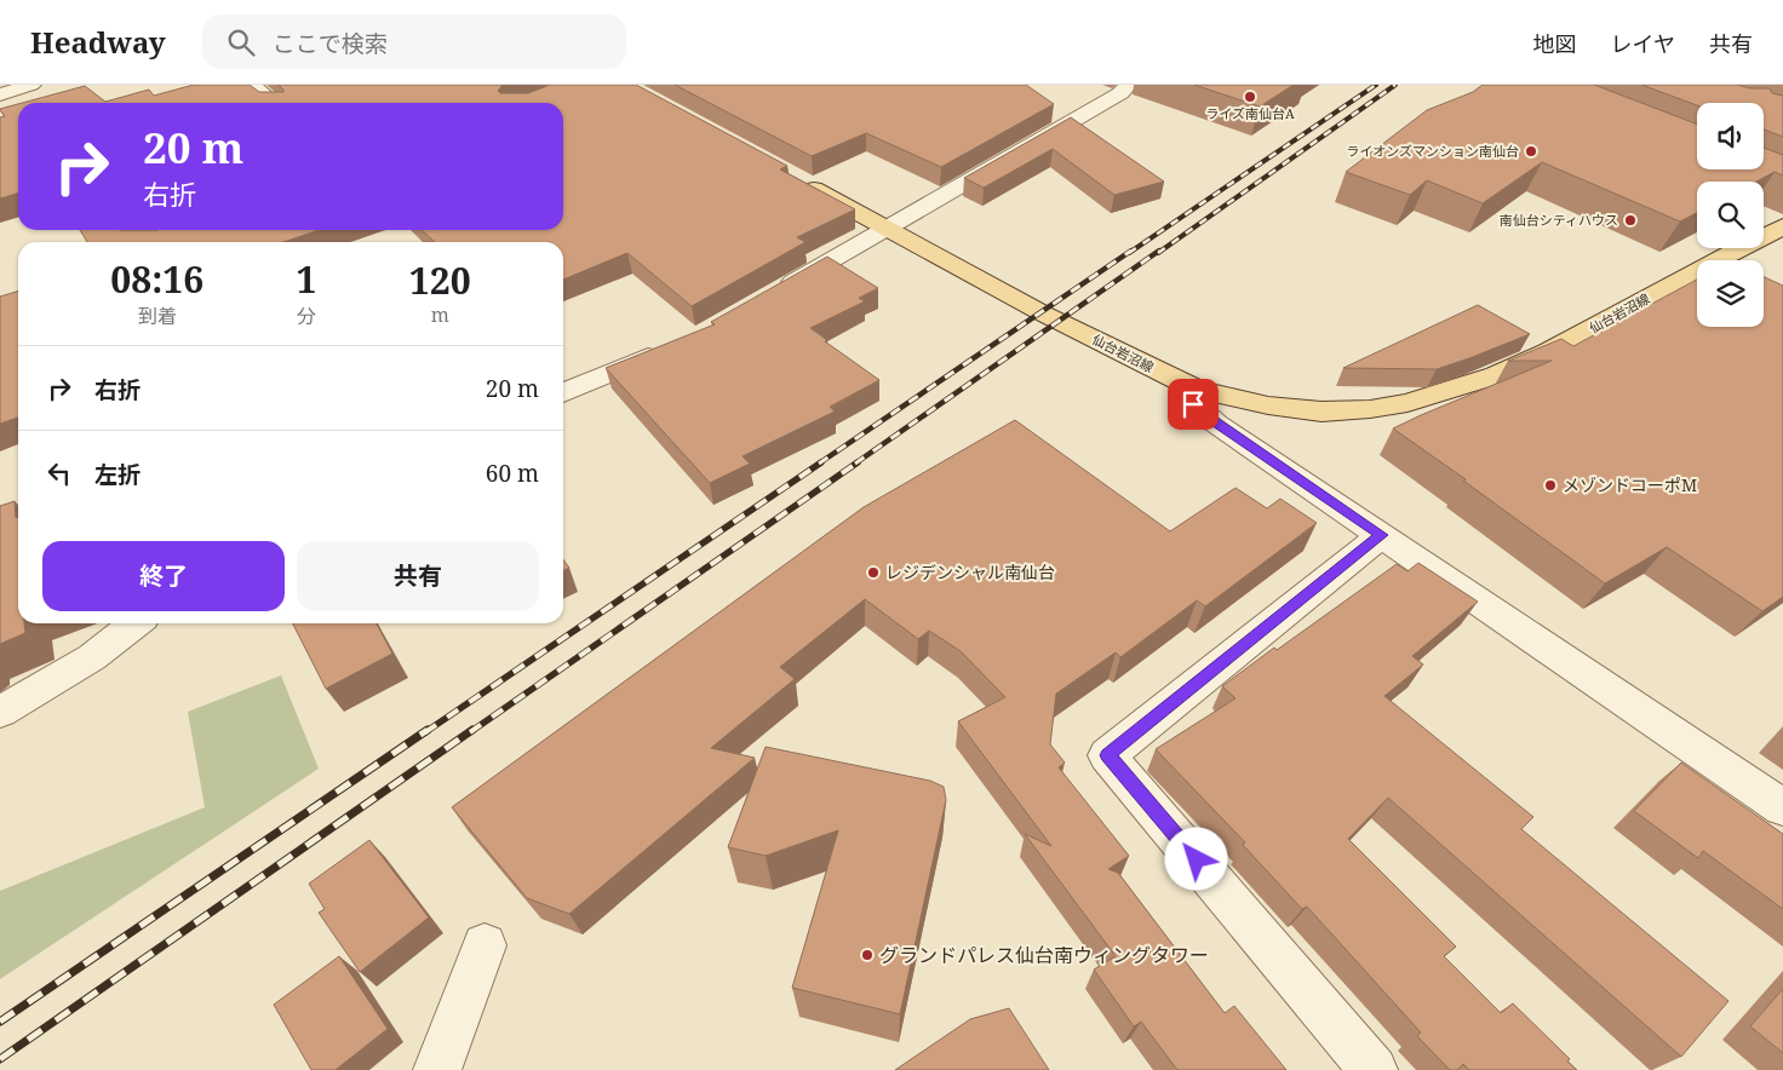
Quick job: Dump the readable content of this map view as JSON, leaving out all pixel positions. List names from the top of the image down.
{
  "streets": {
    "main road": ["仙台岩沼線"]
  },
  "places": [
    "ライズ南仙台A",
    "ライオンズマンション南仙台",
    "南仙台シティハウス",
    "メゾンドコーポM",
    "レジデンシャル南仙台",
    "グランドパレス仙台南ウィングタワー"
  ],
  "page": {
    "header": "Headway",
    "search": "ここで検索",
    "nav": ["地図", "レイヤ", "共有"],
    "turn": ["20 m", "右折"],
    "eta": [
      "08:16",
      "到着",
      "1",
      "分",
      "120",
      "m"
    ],
    "list": [
      {
        "name": "右折",
        "value": "20 m"
      },
      {
        "name": "左折",
        "value": "60 m"
      }
    ],
    "buttons": ["終了", "共有"]
  }
}
